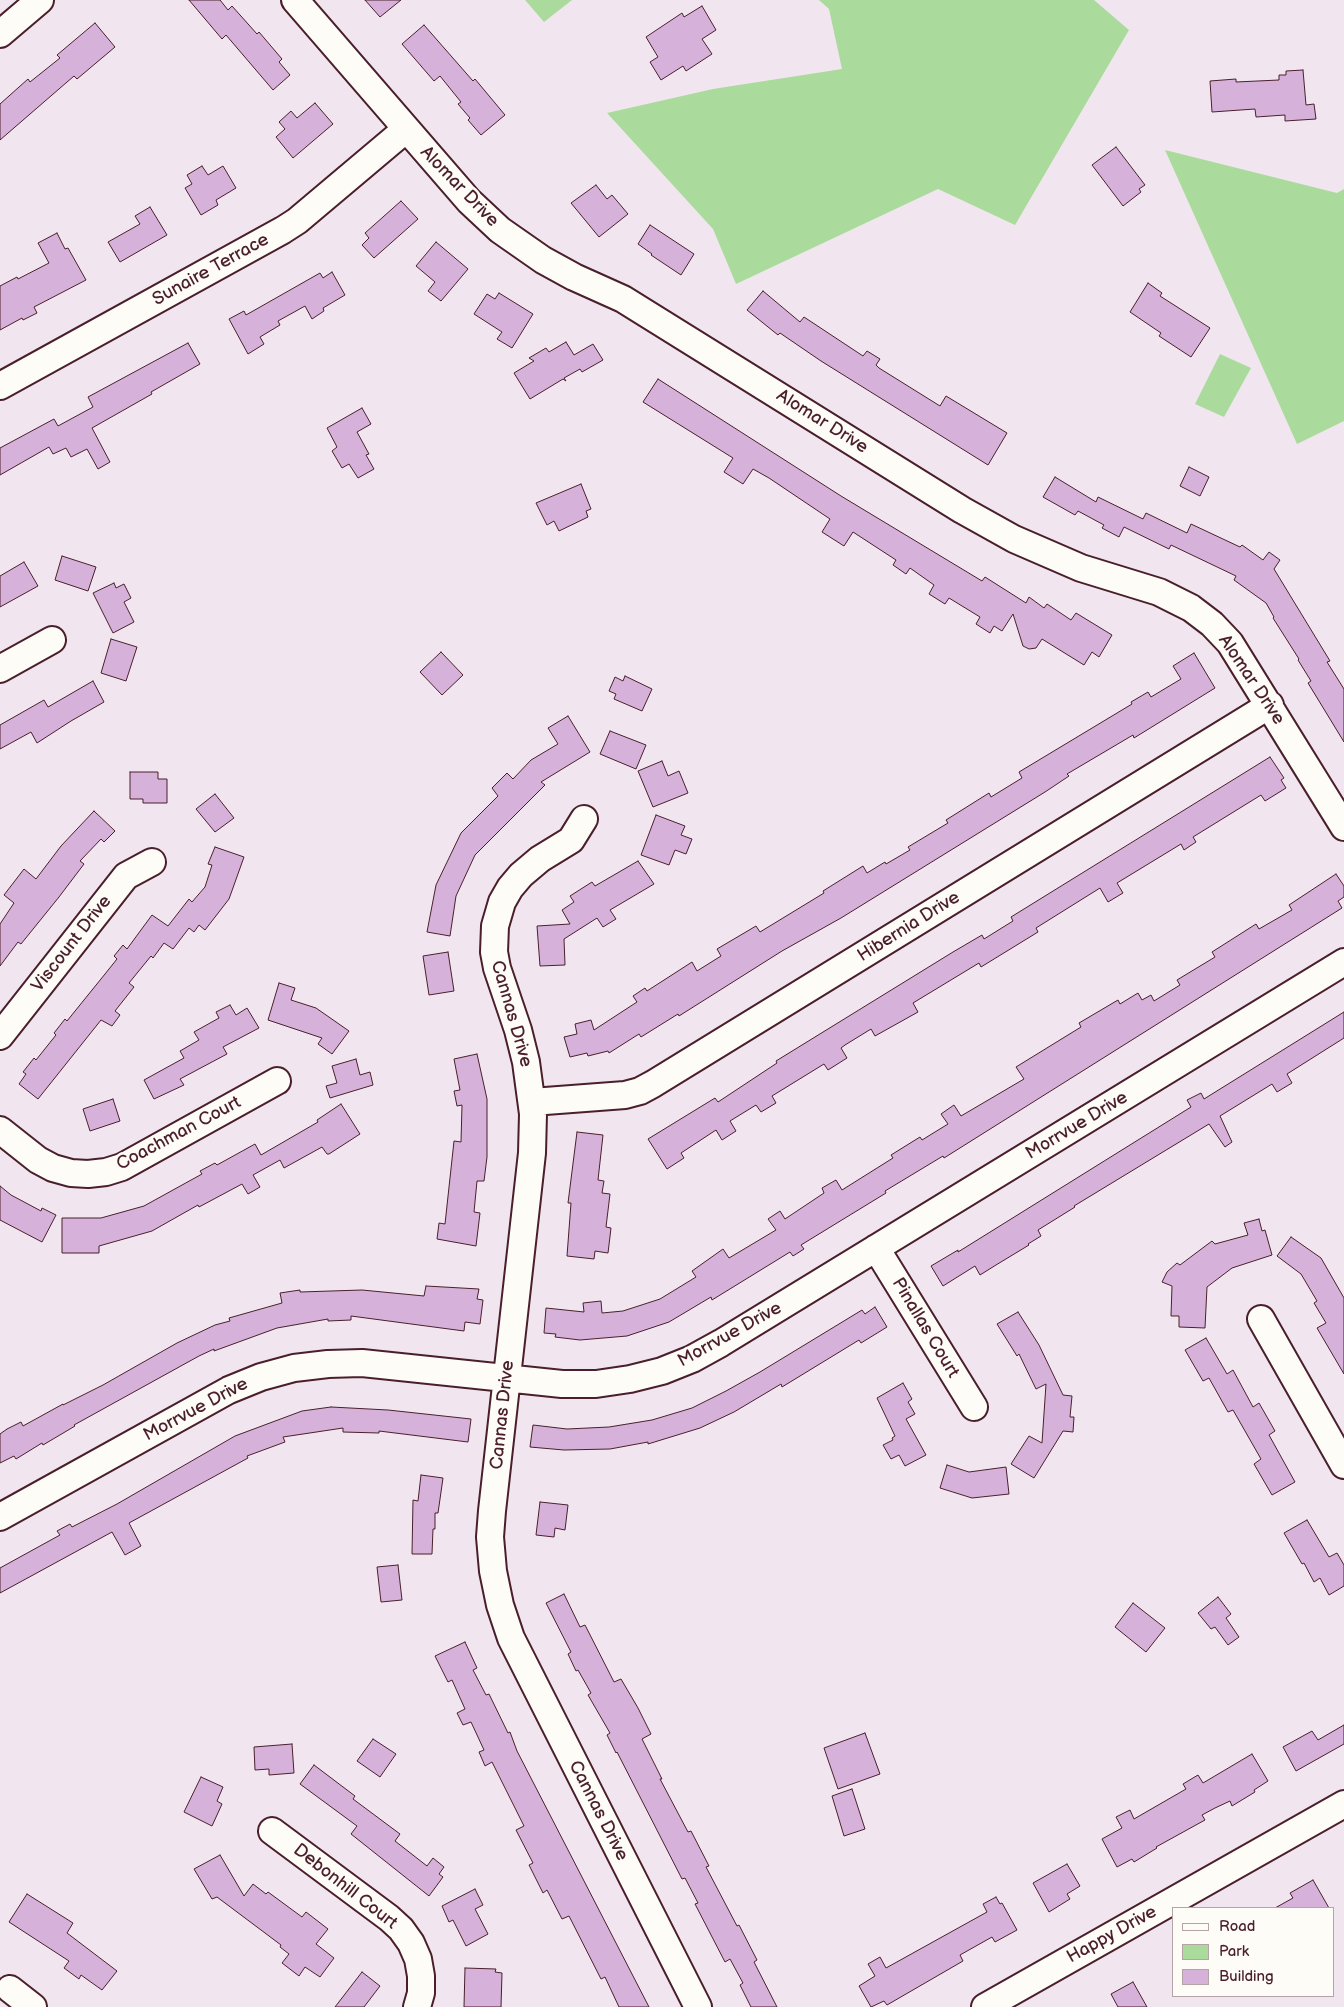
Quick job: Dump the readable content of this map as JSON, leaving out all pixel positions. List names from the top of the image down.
{
  "streets": {
    "street": [
      "Alomar Drive",
      "Sunaire Terrace",
      "Hibernia Drive",
      "Viscount Drive",
      "Cannas Drive",
      "Morrvue Drive",
      "Coachman Court",
      "Pinallas Court",
      "Debonhill Court",
      "Happy Drive"
    ]
  },
  "crossings": [
    ["Alomar Drive", "Sunaire Terrace"],
    ["Alomar Drive", "Hibernia Drive"],
    ["Hibernia Drive", "Cannas Drive"],
    ["Cannas Drive", "Morrvue Drive"],
    ["Morrvue Drive", "Pinallas Court"]
  ],
  "legend": ["Road", "Park", "Building"]
}
